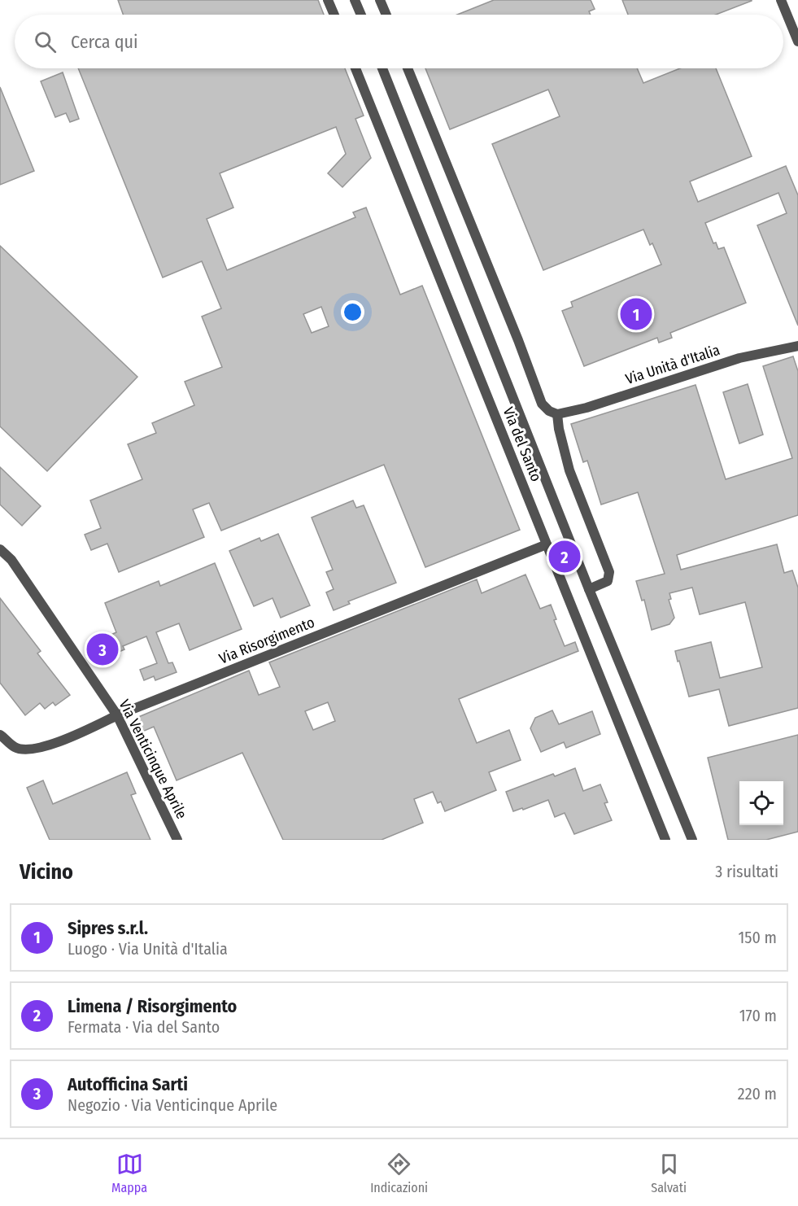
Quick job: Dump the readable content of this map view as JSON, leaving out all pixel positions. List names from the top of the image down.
{
  "streets": {
    "street": [
      "Via Unità d'Italia",
      "Via del Santo",
      "Via Risorgimento",
      "Via Venticinque Aprile"
    ]
  },
  "crossings": [
    ["Via del Santo", "Via Risorgimento"],
    ["Via Risorgimento", "Via Venticinque Aprile"]
  ],
  "page": {
    "search": "Cerca qui",
    "pins": ["1", "2", "3"],
    "heading": ["Vicino", "3 risultati"],
    "list": [
      {
        "mark": "1",
        "name": "Sipres s.r.l.",
        "note": "Luogo · Via Unità d'Italia",
        "value": "150 m"
      },
      {
        "mark": "2",
        "name": "Limena / Risorgimento",
        "note": "Fermata · Via del Santo",
        "value": "170 m"
      },
      {
        "mark": "3",
        "name": "Autofficina Sarti",
        "note": "Negozio · Via Venticinque Aprile",
        "value": "220 m"
      }
    ],
    "nav": ["Mappa", "Indicazioni", "Salvati"]
  }
}
